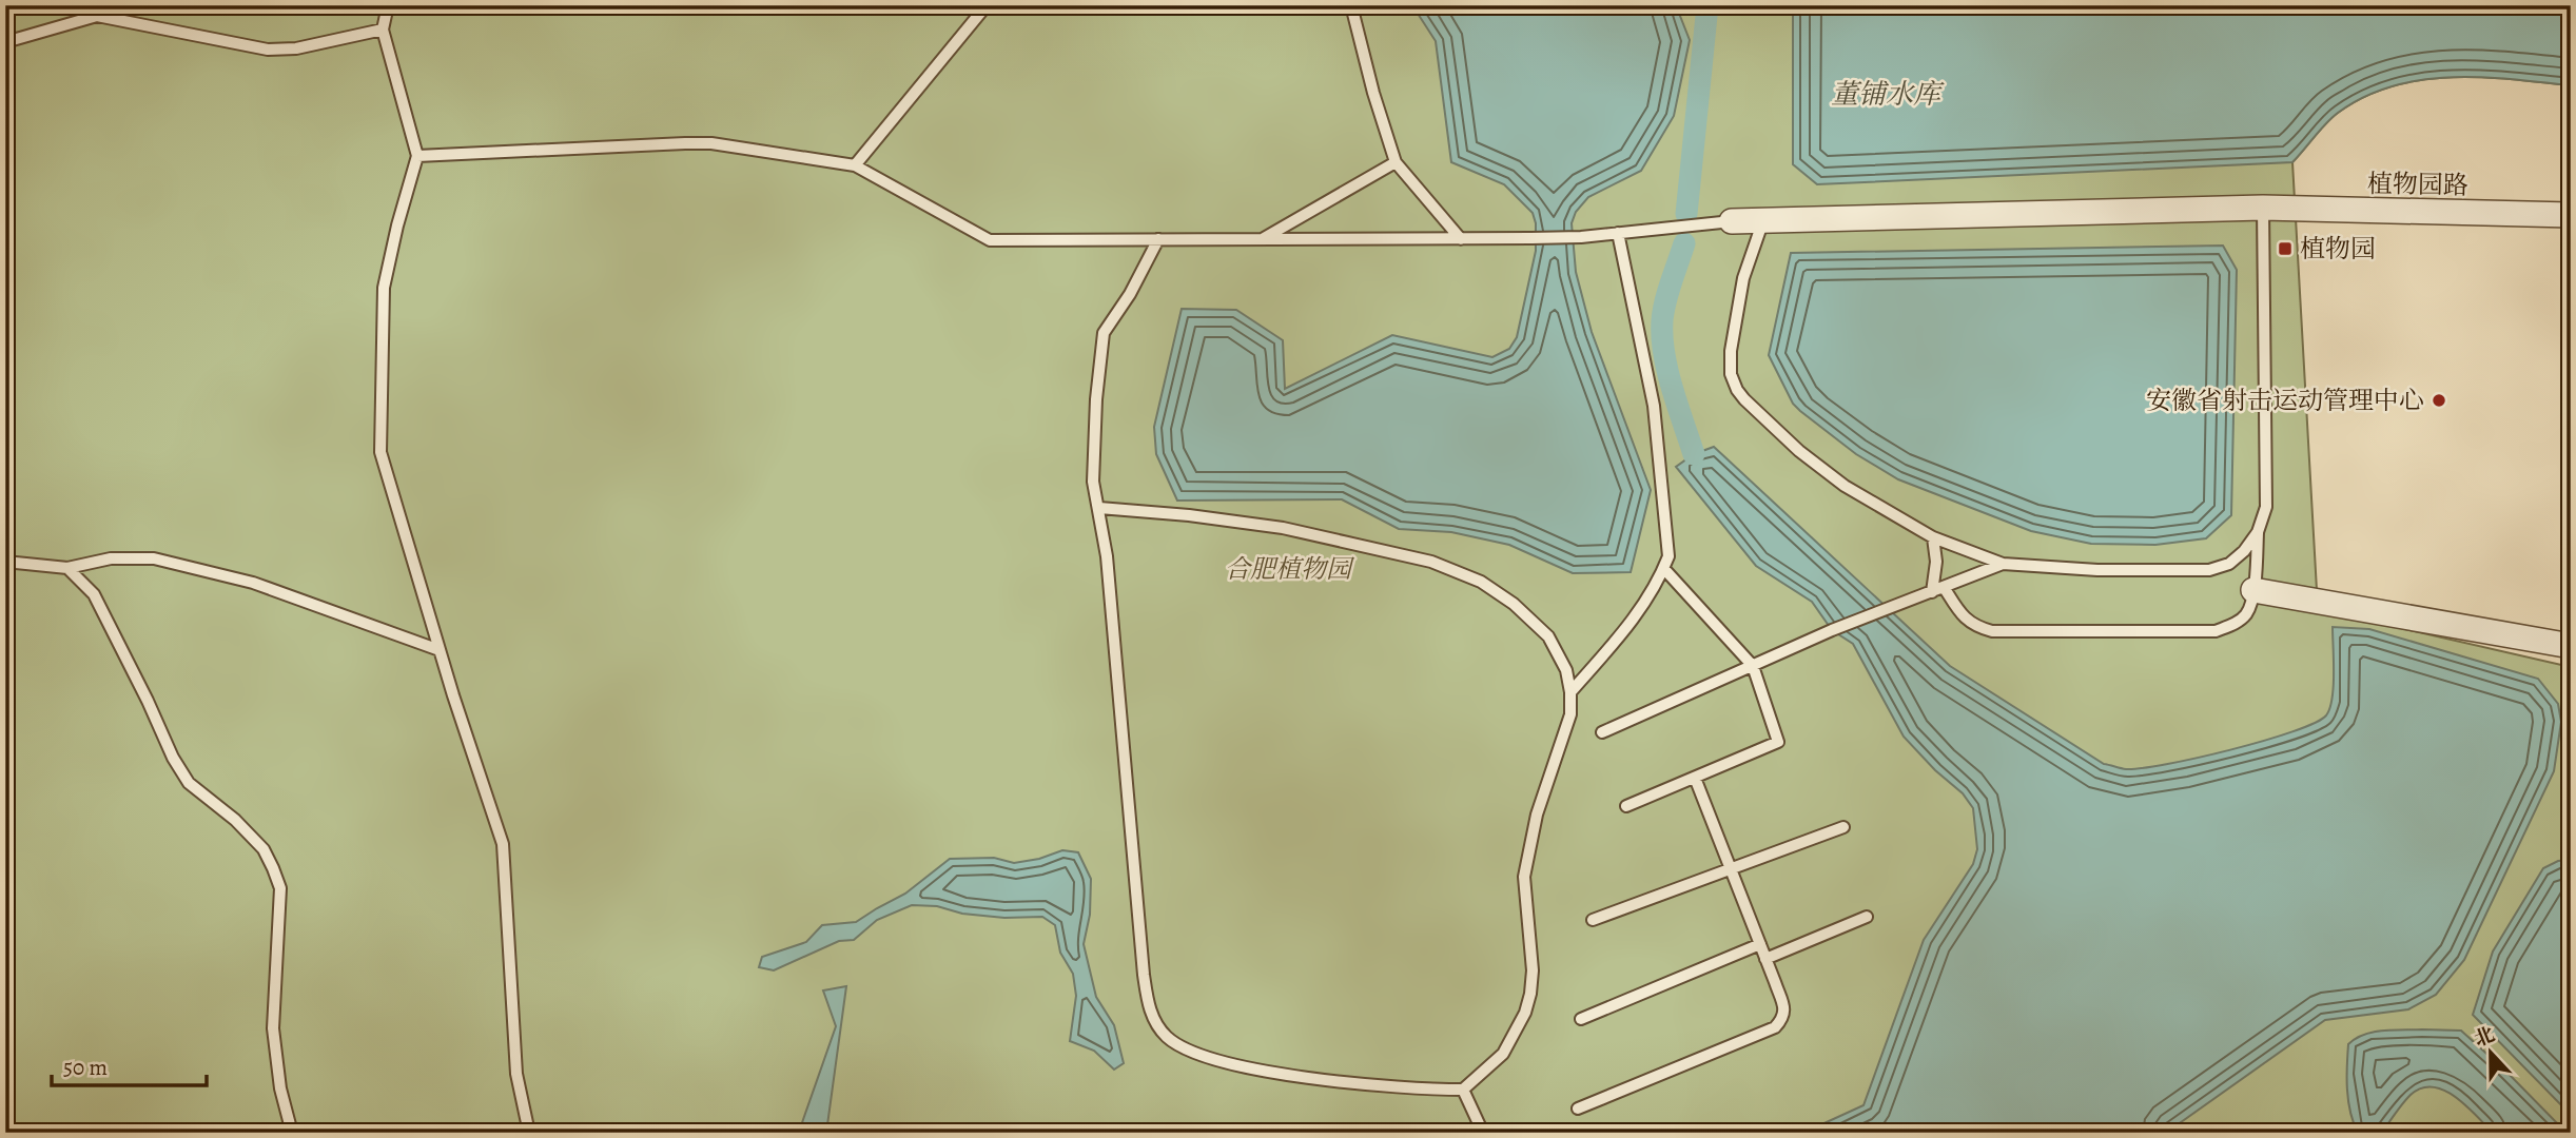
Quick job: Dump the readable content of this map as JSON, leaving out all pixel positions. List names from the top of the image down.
{
  "streets": {
    "street": ["植物园路"]
  },
  "water": ["董铺水库"],
  "parks": ["合肥植物园"],
  "places": {
    "transit": ["植物园"],
    "other": ["安徽省射击运动管理中心"]
  },
  "scale_bar": "50 m",
  "north": "top"
}
